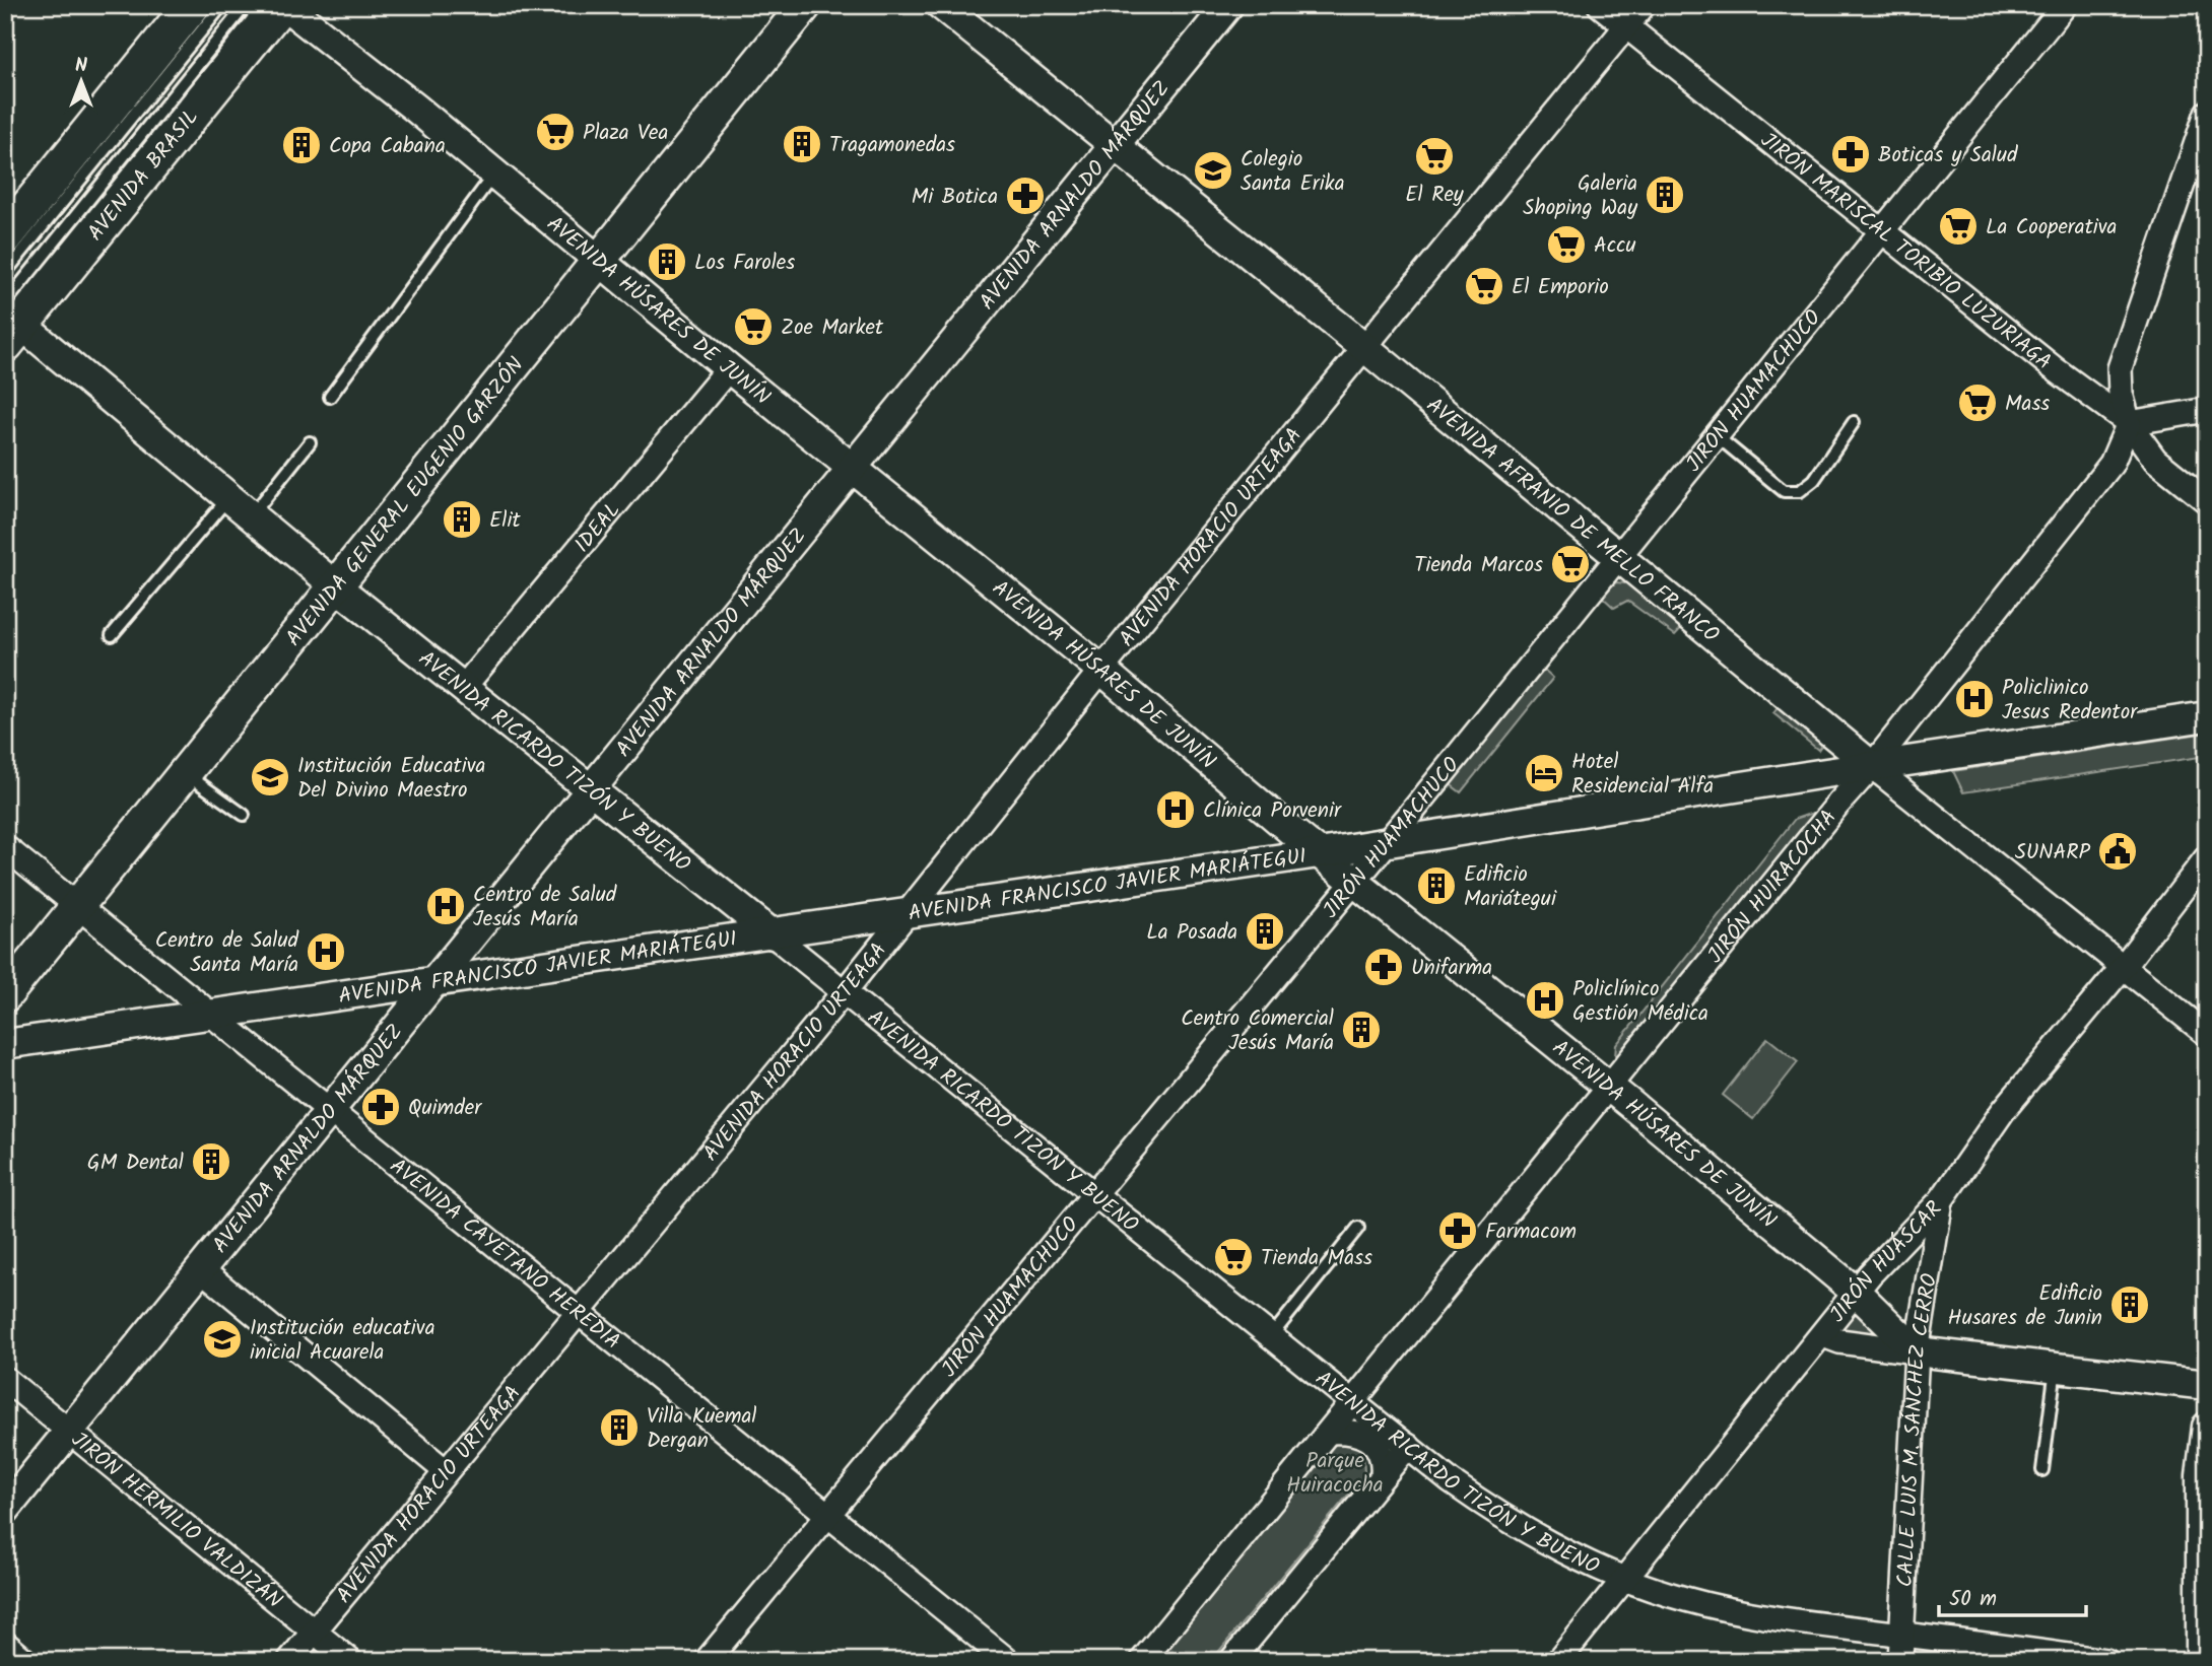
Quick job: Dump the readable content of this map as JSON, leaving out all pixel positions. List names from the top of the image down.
{
  "streets": {
    "main road": ["AVENIDA BRASIL", "AVENIDA GENERAL EUGENIO GARZÓN"],
    "street": [
      "AVENIDA ARNALDO MÁRQUEZ",
      "JIRÓN MARISCAL TORIBIO LUZURIAGA",
      "AVENIDA HÚSARES DE JUNÍN",
      "JIRÓN HUAMACHUCO",
      "AVENIDA AFRANIO DE MELLO FRANCO",
      "IDEAL",
      "AVENIDA HORACIO URTEAGA",
      "AVENIDA RICARDO TIZÓN Y BUENO",
      "AVENIDA FRANCISCO JAVIER MARIÁTEGUI",
      "JIRÓN HUIRACOCHA",
      "AVENIDA CAYETANO HEREDIA",
      "JIRÓN HUÁSCAR",
      "CALLE LUIS M. SÁNCHEZ CERRO",
      "JIRÓN HERMILIO VALDIZÁN"
    ]
  },
  "crossings": [
    ["AVENIDA BRASIL", "AVENIDA HÚSARES DE JUNÍN"],
    ["AVENIDA BRASIL", "AVENIDA RICARDO TIZÓN Y BUENO"],
    ["AVENIDA ARNALDO MÁRQUEZ", "AVENIDA HÚSARES DE JUNÍN"],
    ["AVENIDA ARNALDO MÁRQUEZ", "AVENIDA AFRANIO DE MELLO FRANCO"],
    ["AVENIDA ARNALDO MÁRQUEZ", "AVENIDA RICARDO TIZÓN Y BUENO"],
    ["AVENIDA ARNALDO MÁRQUEZ", "AVENIDA FRANCISCO JAVIER MARIÁTEGUI"],
    ["AVENIDA ARNALDO MÁRQUEZ", "AVENIDA CAYETANO HEREDIA"],
    ["AVENIDA ARNALDO MÁRQUEZ", "JIRÓN HERMILIO VALDIZÁN"],
    ["JIRÓN MARISCAL TORIBIO LUZURIAGA", "JIRÓN HUAMACHUCO"],
    ["JIRÓN MARISCAL TORIBIO LUZURIAGA", "AVENIDA HORACIO URTEAGA"],
    ["JIRÓN MARISCAL TORIBIO LUZURIAGA", "JIRÓN HUIRACOCHA"],
    ["AVENIDA HÚSARES DE JUNÍN", "JIRÓN HUAMACHUCO"],
    ["AVENIDA HÚSARES DE JUNÍN", "AVENIDA GENERAL EUGENIO GARZÓN"],
    ["AVENIDA HÚSARES DE JUNÍN", "IDEAL"],
    ["AVENIDA HÚSARES DE JUNÍN", "AVENIDA HORACIO URTEAGA"],
    ["AVENIDA HÚSARES DE JUNÍN", "AVENIDA FRANCISCO JAVIER MARIÁTEGUI"],
    ["AVENIDA HÚSARES DE JUNÍN", "JIRÓN HUIRACOCHA"],
    ["AVENIDA HÚSARES DE JUNÍN", "JIRÓN HUÁSCAR"],
    ["AVENIDA HÚSARES DE JUNÍN", "CALLE LUIS M. SÁNCHEZ CERRO"],
    ["JIRÓN HUAMACHUCO", "AVENIDA AFRANIO DE MELLO FRANCO"],
    ["JIRÓN HUAMACHUCO", "AVENIDA RICARDO TIZÓN Y BUENO"],
    ["JIRÓN HUAMACHUCO", "AVENIDA FRANCISCO JAVIER MARIÁTEGUI"],
    ["JIRÓN HUAMACHUCO", "AVENIDA CAYETANO HEREDIA"],
    ["AVENIDA GENERAL EUGENIO GARZÓN", "AVENIDA RICARDO TIZÓN Y BUENO"],
    ["AVENIDA GENERAL EUGENIO GARZÓN", "AVENIDA CAYETANO HEREDIA"],
    ["AVENIDA AFRANIO DE MELLO FRANCO", "AVENIDA HORACIO URTEAGA"],
    ["AVENIDA AFRANIO DE MELLO FRANCO", "AVENIDA FRANCISCO JAVIER MARIÁTEGUI"],
    ["AVENIDA AFRANIO DE MELLO FRANCO", "JIRÓN HUIRACOCHA"],
    ["AVENIDA AFRANIO DE MELLO FRANCO", "JIRÓN HUÁSCAR"],
    ["IDEAL", "AVENIDA RICARDO TIZÓN Y BUENO"],
    ["AVENIDA HORACIO URTEAGA", "AVENIDA RICARDO TIZÓN Y BUENO"],
    ["AVENIDA HORACIO URTEAGA", "AVENIDA FRANCISCO JAVIER MARIÁTEGUI"],
    ["AVENIDA HORACIO URTEAGA", "AVENIDA CAYETANO HEREDIA"],
    ["AVENIDA HORACIO URTEAGA", "JIRÓN HERMILIO VALDIZÁN"],
    ["AVENIDA RICARDO TIZÓN Y BUENO", "AVENIDA FRANCISCO JAVIER MARIÁTEGUI"],
    ["AVENIDA RICARDO TIZÓN Y BUENO", "JIRÓN HUIRACOCHA"],
    ["AVENIDA RICARDO TIZÓN Y BUENO", "JIRÓN HUÁSCAR"],
    ["AVENIDA RICARDO TIZÓN Y BUENO", "CALLE LUIS M. SÁNCHEZ CERRO"],
    ["AVENIDA FRANCISCO JAVIER MARIÁTEGUI", "JIRÓN HUIRACOCHA"],
    ["AVENIDA FRANCISCO JAVIER MARIÁTEGUI", "AVENIDA CAYETANO HEREDIA"],
    ["JIRÓN HUÁSCAR", "CALLE LUIS M. SÁNCHEZ CERRO"]
  ],
  "parks": ["Parque Huiracocha"],
  "places": {
    "supermarket": [
      "Plaza Vea",
      "El Rey",
      "La Cooperativa",
      "Accu",
      "El Emporio",
      "Zoe Market",
      "Mass",
      "Tienda Marcos",
      "Tienda Mass"
    ],
    "building": [
      "Tragamonedas",
      "Copa Cabana",
      "Galeria Shoping Way",
      "Los Faroles",
      "Elit",
      "Edificio Mariátegui",
      "La Posada",
      "Centro Comercial Jesús María",
      "GM Dental",
      "Edificio Husares de Junin",
      "Villa Kuemal Dergan"
    ],
    "pharmacy": [
      "Boticas y Salud",
      "Mi Botica",
      "Unifarma",
      "Quimder",
      "Farmacom"
    ],
    "school or university": ["Colegio Santa Erika", "Institución Educativa Del Divino Maestro", "Institución educativa inicial Acuarela"],
    "hospital": [
      "Policlinico Jesus Redentor",
      "Clínica Porvenir",
      "Centro de Salud Jesús María",
      "Centro de Salud Santa María",
      "Policlínico Gestión Médica"
    ],
    "hotel": ["Hotel Residencial Alfa"],
    "public building": ["SUNARP"]
  },
  "scale_bar": "50 m",
  "north": "top"
}
